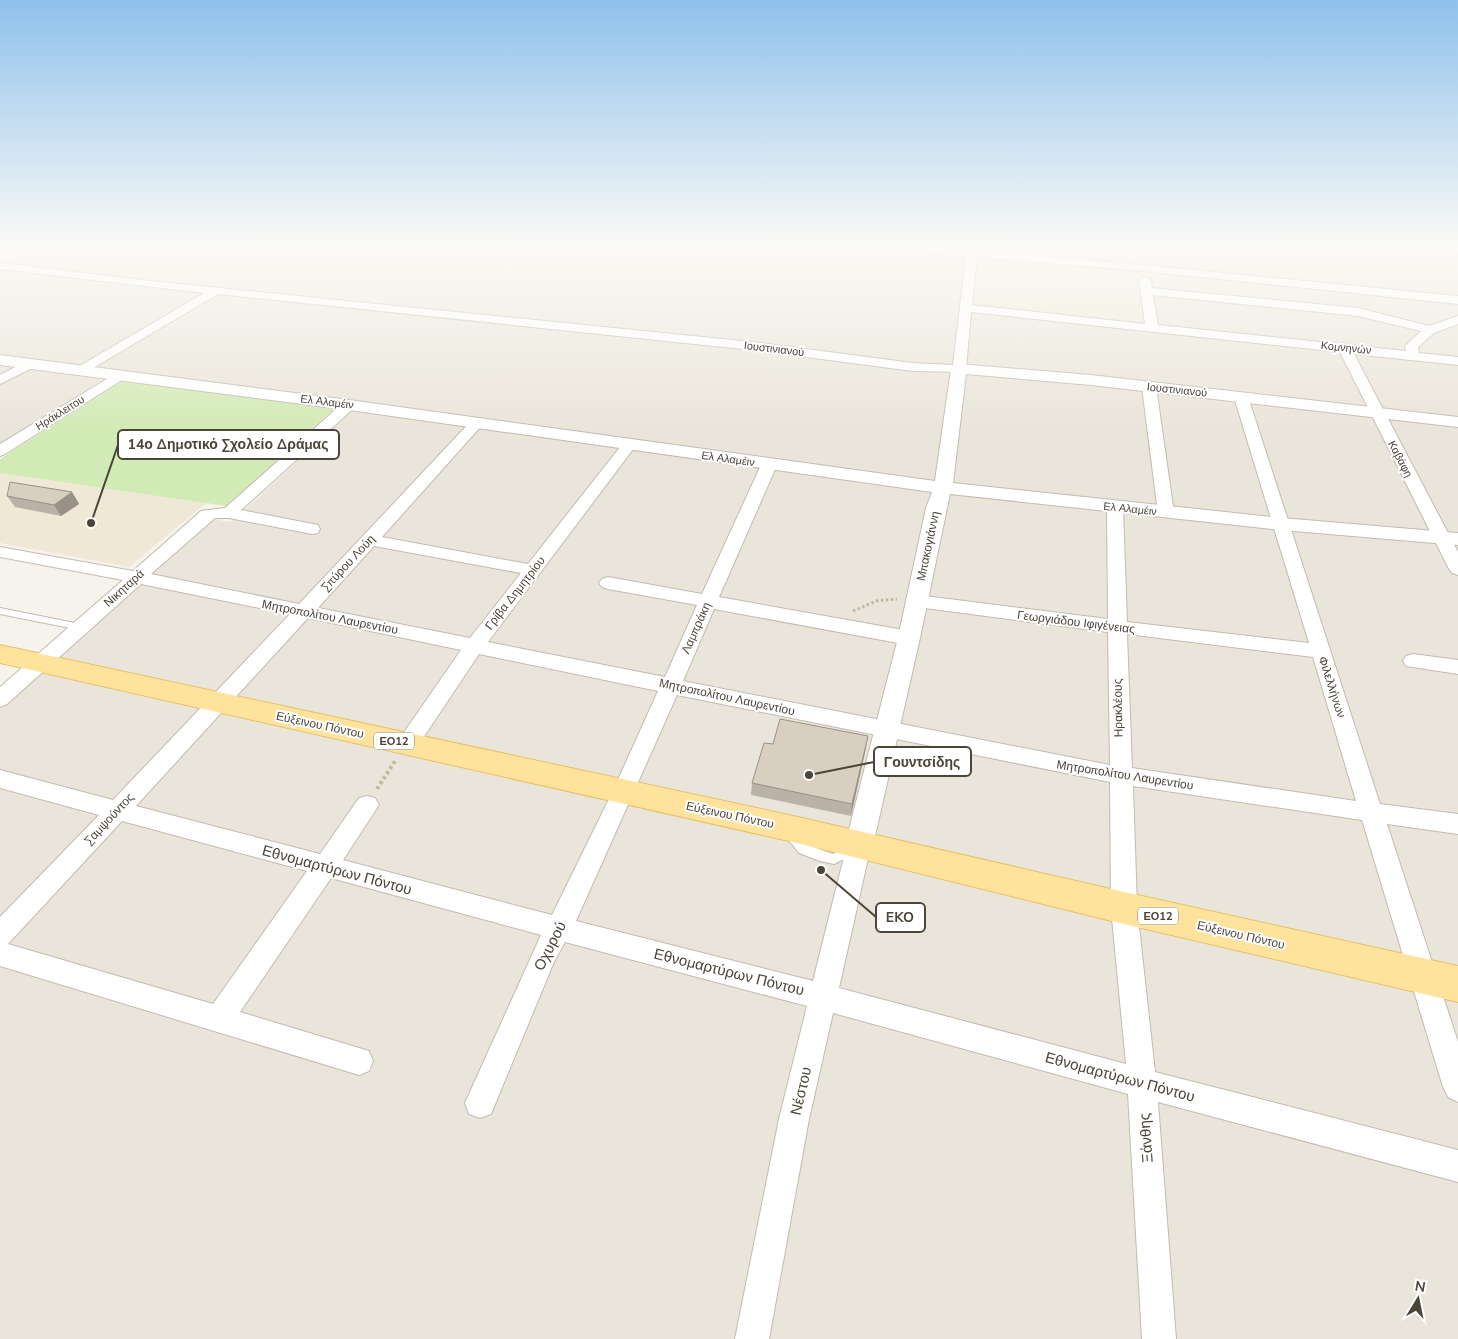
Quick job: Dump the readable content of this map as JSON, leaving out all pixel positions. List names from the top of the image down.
{
  "streets": {
    "main road": ["Εύξεινου Πόντου", "ΕΟ12"],
    "street": [
      "Κομνηνών",
      "Ιουστινιανού",
      "Ελ Αλαμέιν",
      "Ηράκλειτου",
      "Καβάφη",
      "Μπακογιάννη",
      "Σπύρου Λούη",
      "Νικηταρά",
      "Γρίβα Δημητρίου",
      "Μητροπολίτου Λαυρεντίου",
      "Γεωργιάδου Ιφιγένειας",
      "Λαμπράκη",
      "Φιλελλήνων",
      "Ηρακλέους",
      "Σαμψούντος",
      "Εθνομαρτύρων Πόντου",
      "Οχυρού",
      "Νέστου",
      "Ξάνθης"
    ]
  },
  "crossings": [
    ["Κομνηνών", "Καβάφη"],
    ["Κομνηνών", "Μπακογιάννη"],
    ["Ιουστινιανού", "Καβάφη"],
    ["Ιουστινιανού", "Μπακογιάννη"],
    ["Ιουστινιανού", "Φιλελλήνων"],
    ["Ελ Αλαμέιν", "Ηράκλειτου"],
    ["Ελ Αλαμέιν", "Καβάφη"],
    ["Ελ Αλαμέιν", "Μπακογιάννη"],
    ["Ελ Αλαμέιν", "Σπύρου Λούη"],
    ["Ελ Αλαμέιν", "Γρίβα Δημητρίου"],
    ["Ελ Αλαμέιν", "Λαμπράκη"],
    ["Ελ Αλαμέιν", "Φιλελλήνων"],
    ["Ελ Αλαμέιν", "Ηρακλέους"],
    ["Μπακογιάννη", "Μητροπολίτου Λαυρεντίου"],
    ["Μπακογιάννη", "Γεωργιάδου Ιφιγένειας"],
    ["Μπακογιάννη", "Εύξεινου Πόντου"],
    ["Μπακογιάννη", "Νέστου"],
    ["Σπύρου Λούη", "Μητροπολίτου Λαυρεντίου"],
    ["Σπύρου Λούη", "Εύξεινου Πόντου"],
    ["Σπύρου Λούη", "Σαμψούντος"],
    ["Νικηταρά", "Μητροπολίτου Λαυρεντίου"],
    ["Νικηταρά", "Εύξεινου Πόντου"],
    ["Γρίβα Δημητρίου", "Μητροπολίτου Λαυρεντίου"],
    ["Γρίβα Δημητρίου", "Εύξεινου Πόντου"],
    ["Μητροπολίτου Λαυρεντίου", "Λαμπράκη"],
    ["Μητροπολίτου Λαυρεντίου", "Φιλελλήνων"],
    ["Μητροπολίτου Λαυρεντίου", "Ηρακλέους"],
    ["Γεωργιάδου Ιφιγένειας", "Φιλελλήνων"],
    ["Γεωργιάδου Ιφιγένειας", "Ηρακλέους"],
    ["Λαμπράκη", "Εύξεινου Πόντου"],
    ["Λαμπράκη", "Οχυρού"],
    ["Φιλελλήνων", "Εύξεινου Πόντου"],
    ["Ηρακλέους", "Εύξεινου Πόντου"],
    ["Ηρακλέους", "Ξάνθης"],
    ["Εύξεινου Πόντου", "Σαμψούντος"],
    ["Εύξεινου Πόντου", "Οχυρού"],
    ["Εύξεινου Πόντου", "Νέστου"],
    ["Εύξεινου Πόντου", "Ξάνθης"],
    ["Σαμψούντος", "Εθνομαρτύρων Πόντου"],
    ["Εθνομαρτύρων Πόντου", "Οχυρού"],
    ["Εθνομαρτύρων Πόντου", "Νέστου"],
    ["Εθνομαρτύρων Πόντου", "Ξάνθης"]
  ],
  "places": ["14ο Δημοτικό Σχολείο Δράμας", "Γουντσίδης", "EKO"],
  "north": "top"
}
